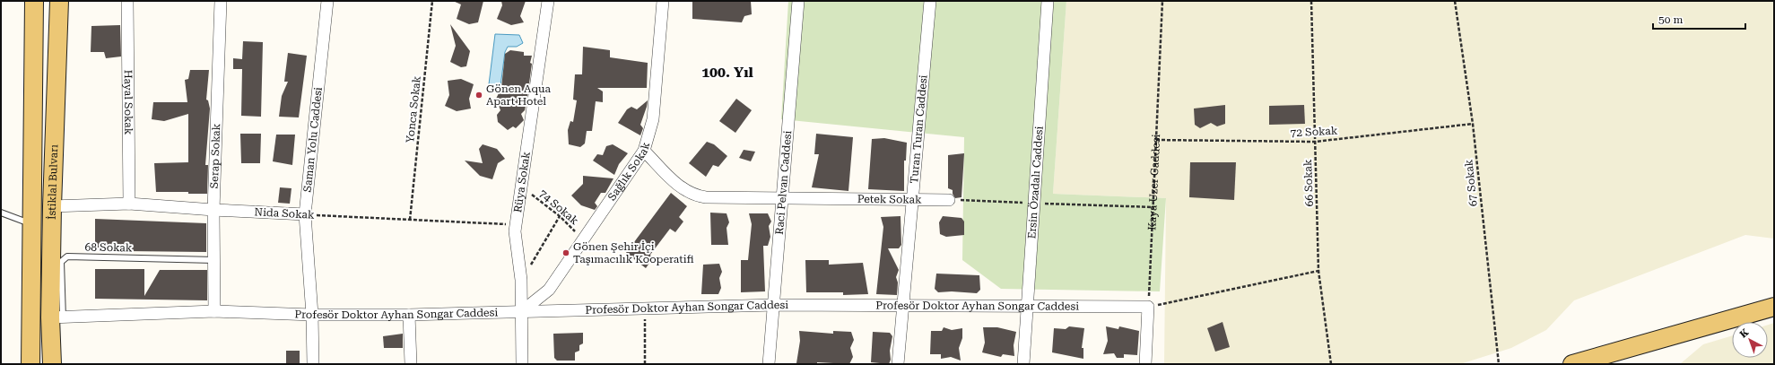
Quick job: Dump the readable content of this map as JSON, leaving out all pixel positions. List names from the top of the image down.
{
  "streets": {
    "main road": ["İstiklal Bulvarı"],
    "street": [
      "Hayal Sokak",
      "Turan Turan Caddesi",
      "Saman Yolu Caddesi",
      "Serap Sokak",
      "Sağlık Sokak",
      "Rüya Sokak",
      "Raci Pelvan Caddesi",
      "Ersin Özadalı Caddesi",
      "Petek Sokak",
      "Nida Sokak",
      "Profesör Doktor Ayhan Songar Caddesi"
    ],
    "lane": ["68 Sokak"],
    "path": [
      "Yonca Sokak",
      "72 Sokak",
      "Kaya Uzer Caddesi",
      "66 Sokak",
      "67 Sokak",
      "74 Sokak"
    ]
  },
  "crossings": [
    ["Hayal Sokak", "Nida Sokak"],
    ["Yonca Sokak", "Nida Sokak"],
    ["Turan Turan Caddesi", "Petek Sokak"],
    ["Turan Turan Caddesi", "Profesör Doktor Ayhan Songar Caddesi"],
    ["72 Sokak", "Kaya Uzer Caddesi"],
    ["72 Sokak", "66 Sokak"],
    ["72 Sokak", "67 Sokak"],
    ["Saman Yolu Caddesi", "Nida Sokak"],
    ["Saman Yolu Caddesi", "Profesör Doktor Ayhan Songar Caddesi"],
    ["Serap Sokak", "Nida Sokak"],
    ["Serap Sokak", "68 Sokak"],
    ["Serap Sokak", "Profesör Doktor Ayhan Songar Caddesi"],
    ["Sağlık Sokak", "Rüya Sokak"],
    ["Sağlık Sokak", "Petek Sokak"],
    ["Sağlık Sokak", "74 Sokak"],
    ["Sağlık Sokak", "Profesör Doktor Ayhan Songar Caddesi"],
    ["İstiklal Bulvarı", "Nida Sokak"],
    ["İstiklal Bulvarı", "68 Sokak"],
    ["İstiklal Bulvarı", "Profesör Doktor Ayhan Songar Caddesi"],
    ["Rüya Sokak", "74 Sokak"],
    ["Rüya Sokak", "Nida Sokak"],
    ["Rüya Sokak", "Profesör Doktor Ayhan Songar Caddesi"],
    ["Raci Pelvan Caddesi", "Petek Sokak"],
    ["Raci Pelvan Caddesi", "Profesör Doktor Ayhan Songar Caddesi"],
    ["Ersin Özadalı Caddesi", "Profesör Doktor Ayhan Songar Caddesi"],
    ["Kaya Uzer Caddesi", "Profesör Doktor Ayhan Songar Caddesi"],
    ["68 Sokak", "Profesör Doktor Ayhan Songar Caddesi"]
  ],
  "districts": ["100. Yıl"],
  "places": ["Gönen Aqua Apart Hotel", "Gönen Şehir İçi Taşımacılık Kooperatifi"],
  "scale_bar": "50 m",
  "north": "top left"
}
